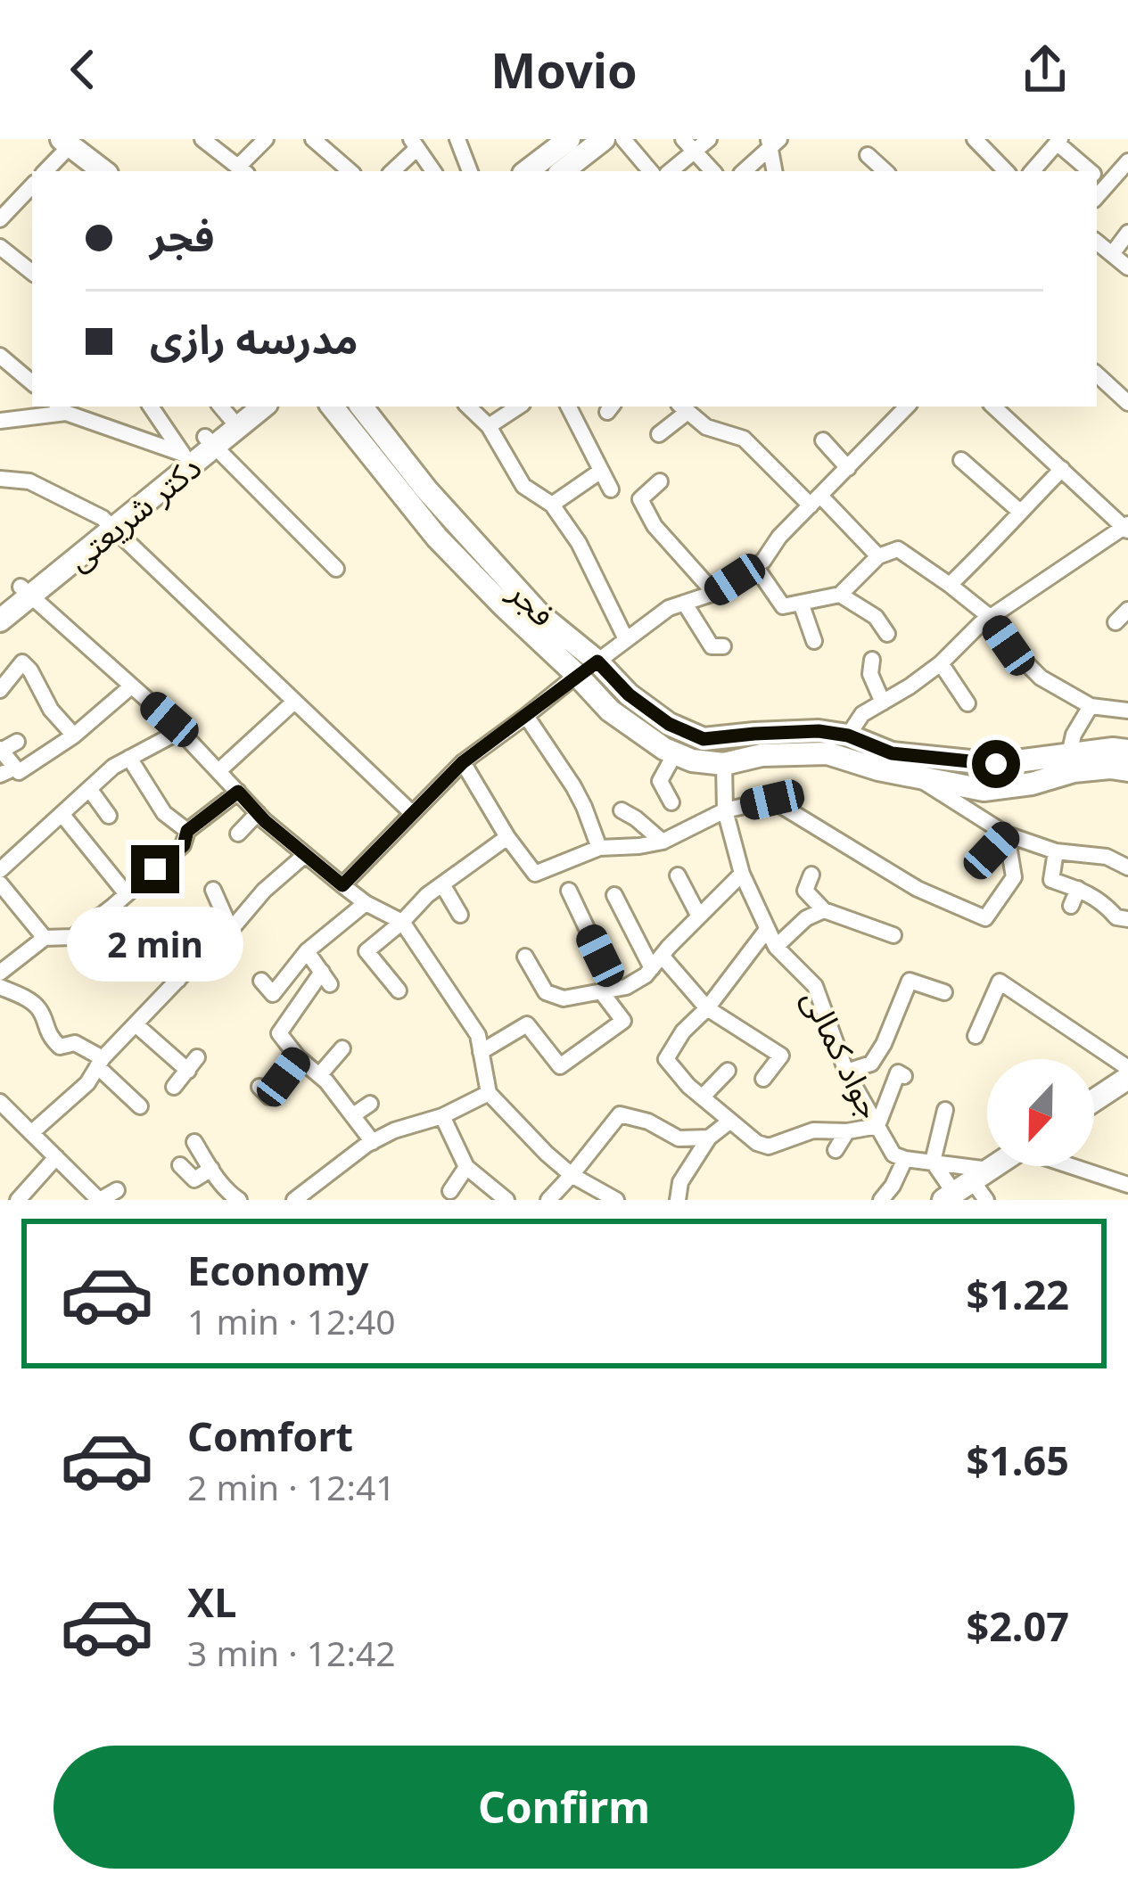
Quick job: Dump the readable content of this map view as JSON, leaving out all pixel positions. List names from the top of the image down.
{
  "streets": {
    "main road": ["دکتر شریعتی", "فجر"],
    "street": ["جواد کمالی"]
  },
  "north": "bottom",
  "page": {
    "header": "Movio",
    "banner": ["فجر", "مدرسه رازی"],
    "bubble": "2 min",
    "list": [
      {
        "name": "Economy",
        "note": "1 min · 12:40",
        "value": "$1.22"
      },
      {
        "name": "Comfort",
        "note": "2 min · 12:41",
        "value": "$1.65"
      },
      {
        "name": "XL",
        "note": "3 min · 12:42",
        "value": "$2.07"
      }
    ],
    "buttons": "Confirm"
  }
}
